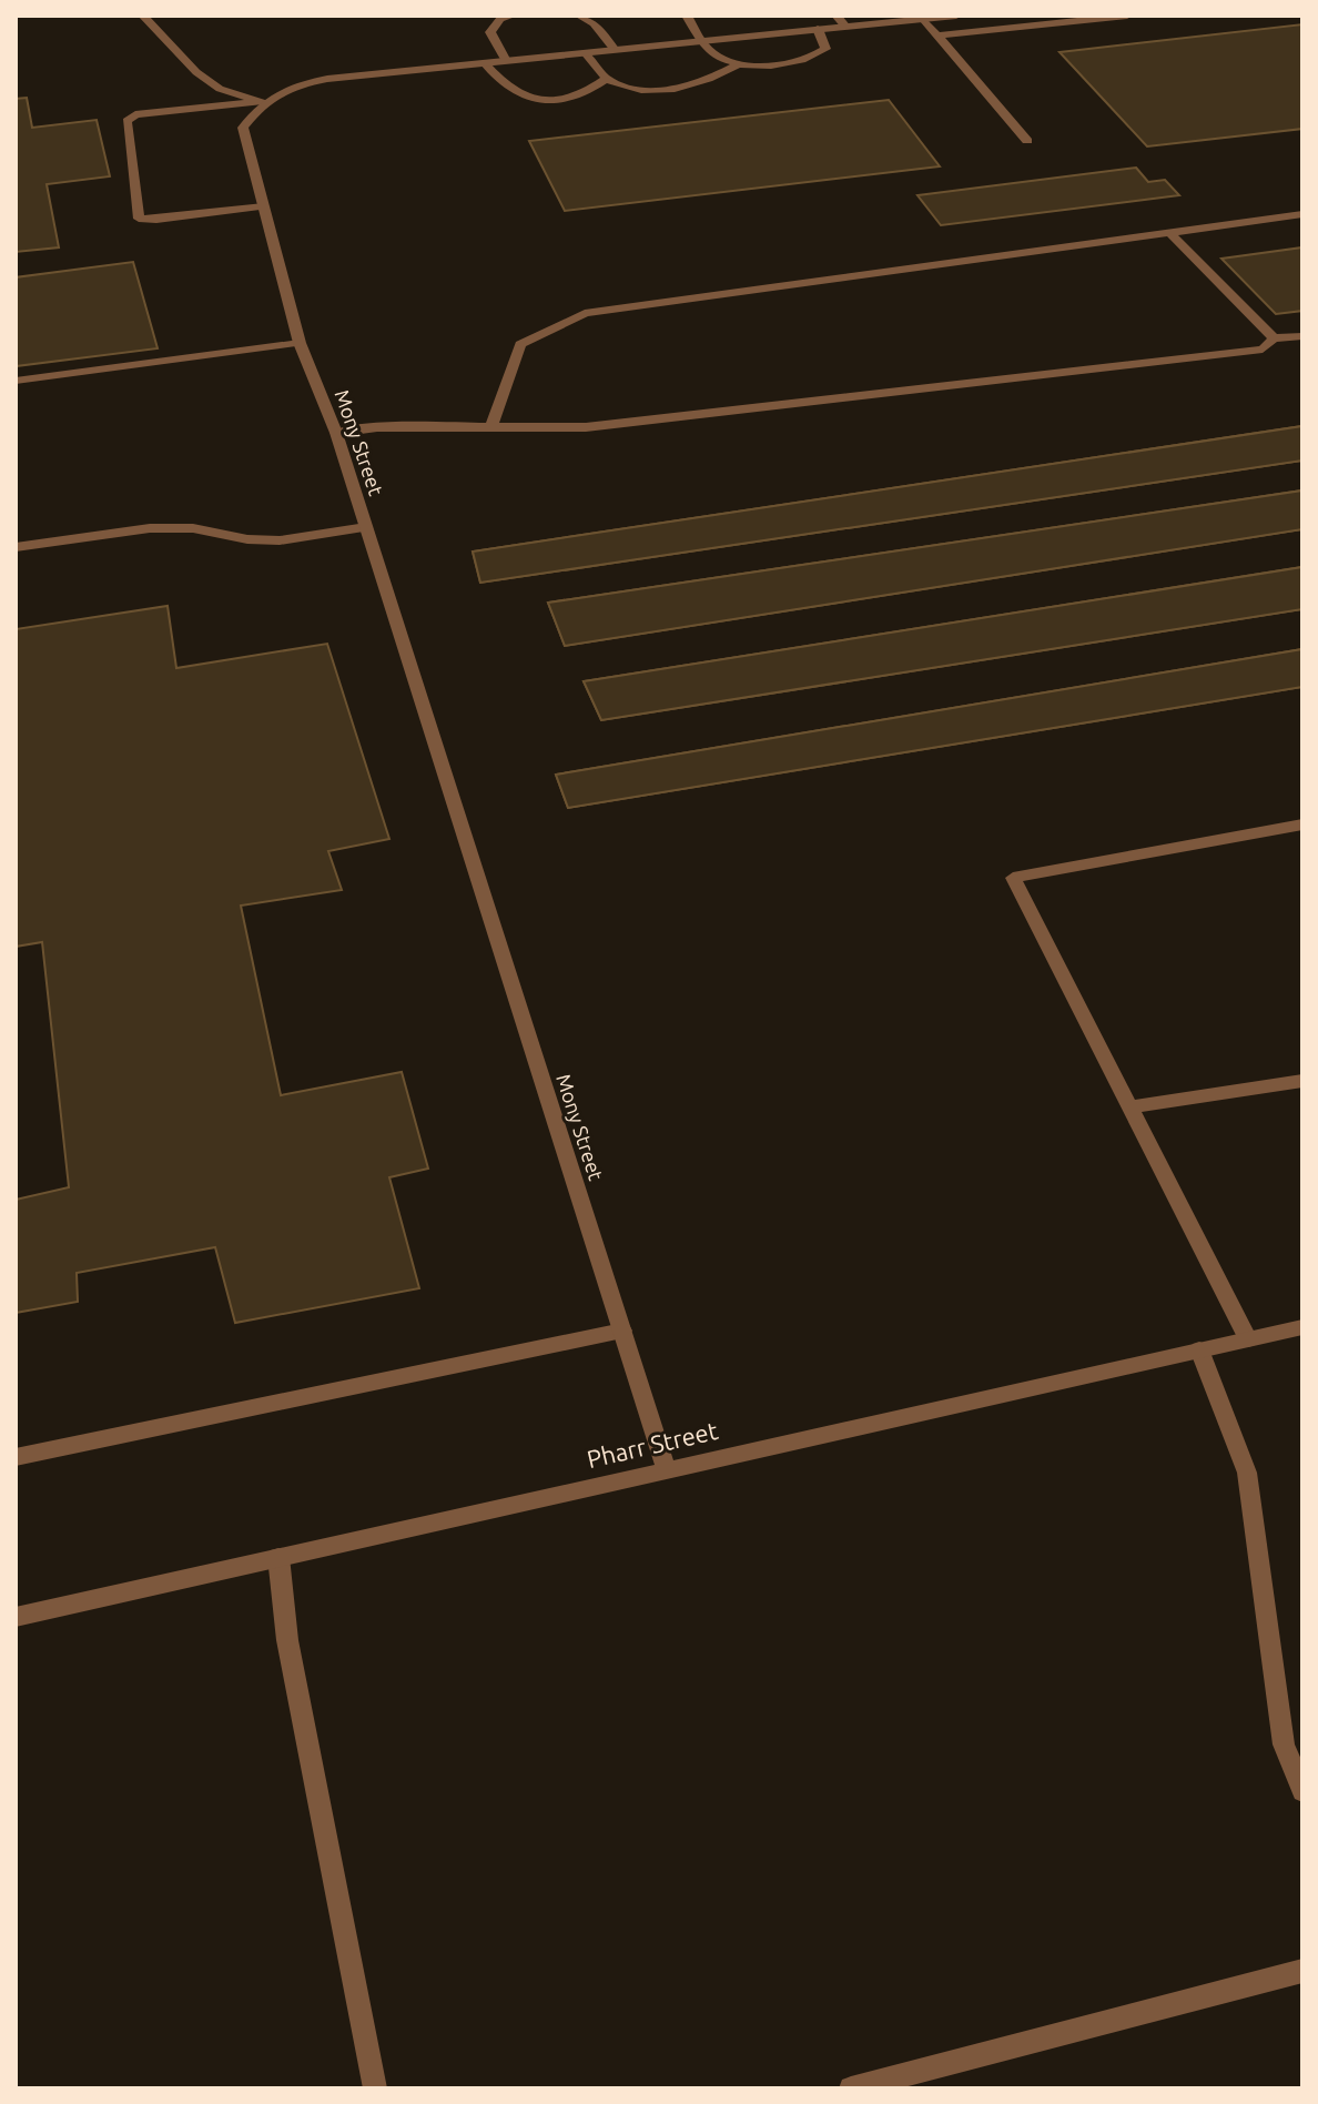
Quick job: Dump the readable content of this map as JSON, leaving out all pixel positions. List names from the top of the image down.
{
  "streets": {
    "street": ["Mony Street", "Pharr Street"]
  },
  "crossings": [
    ["Mony Street", "Pharr Street"]
  ]
}
